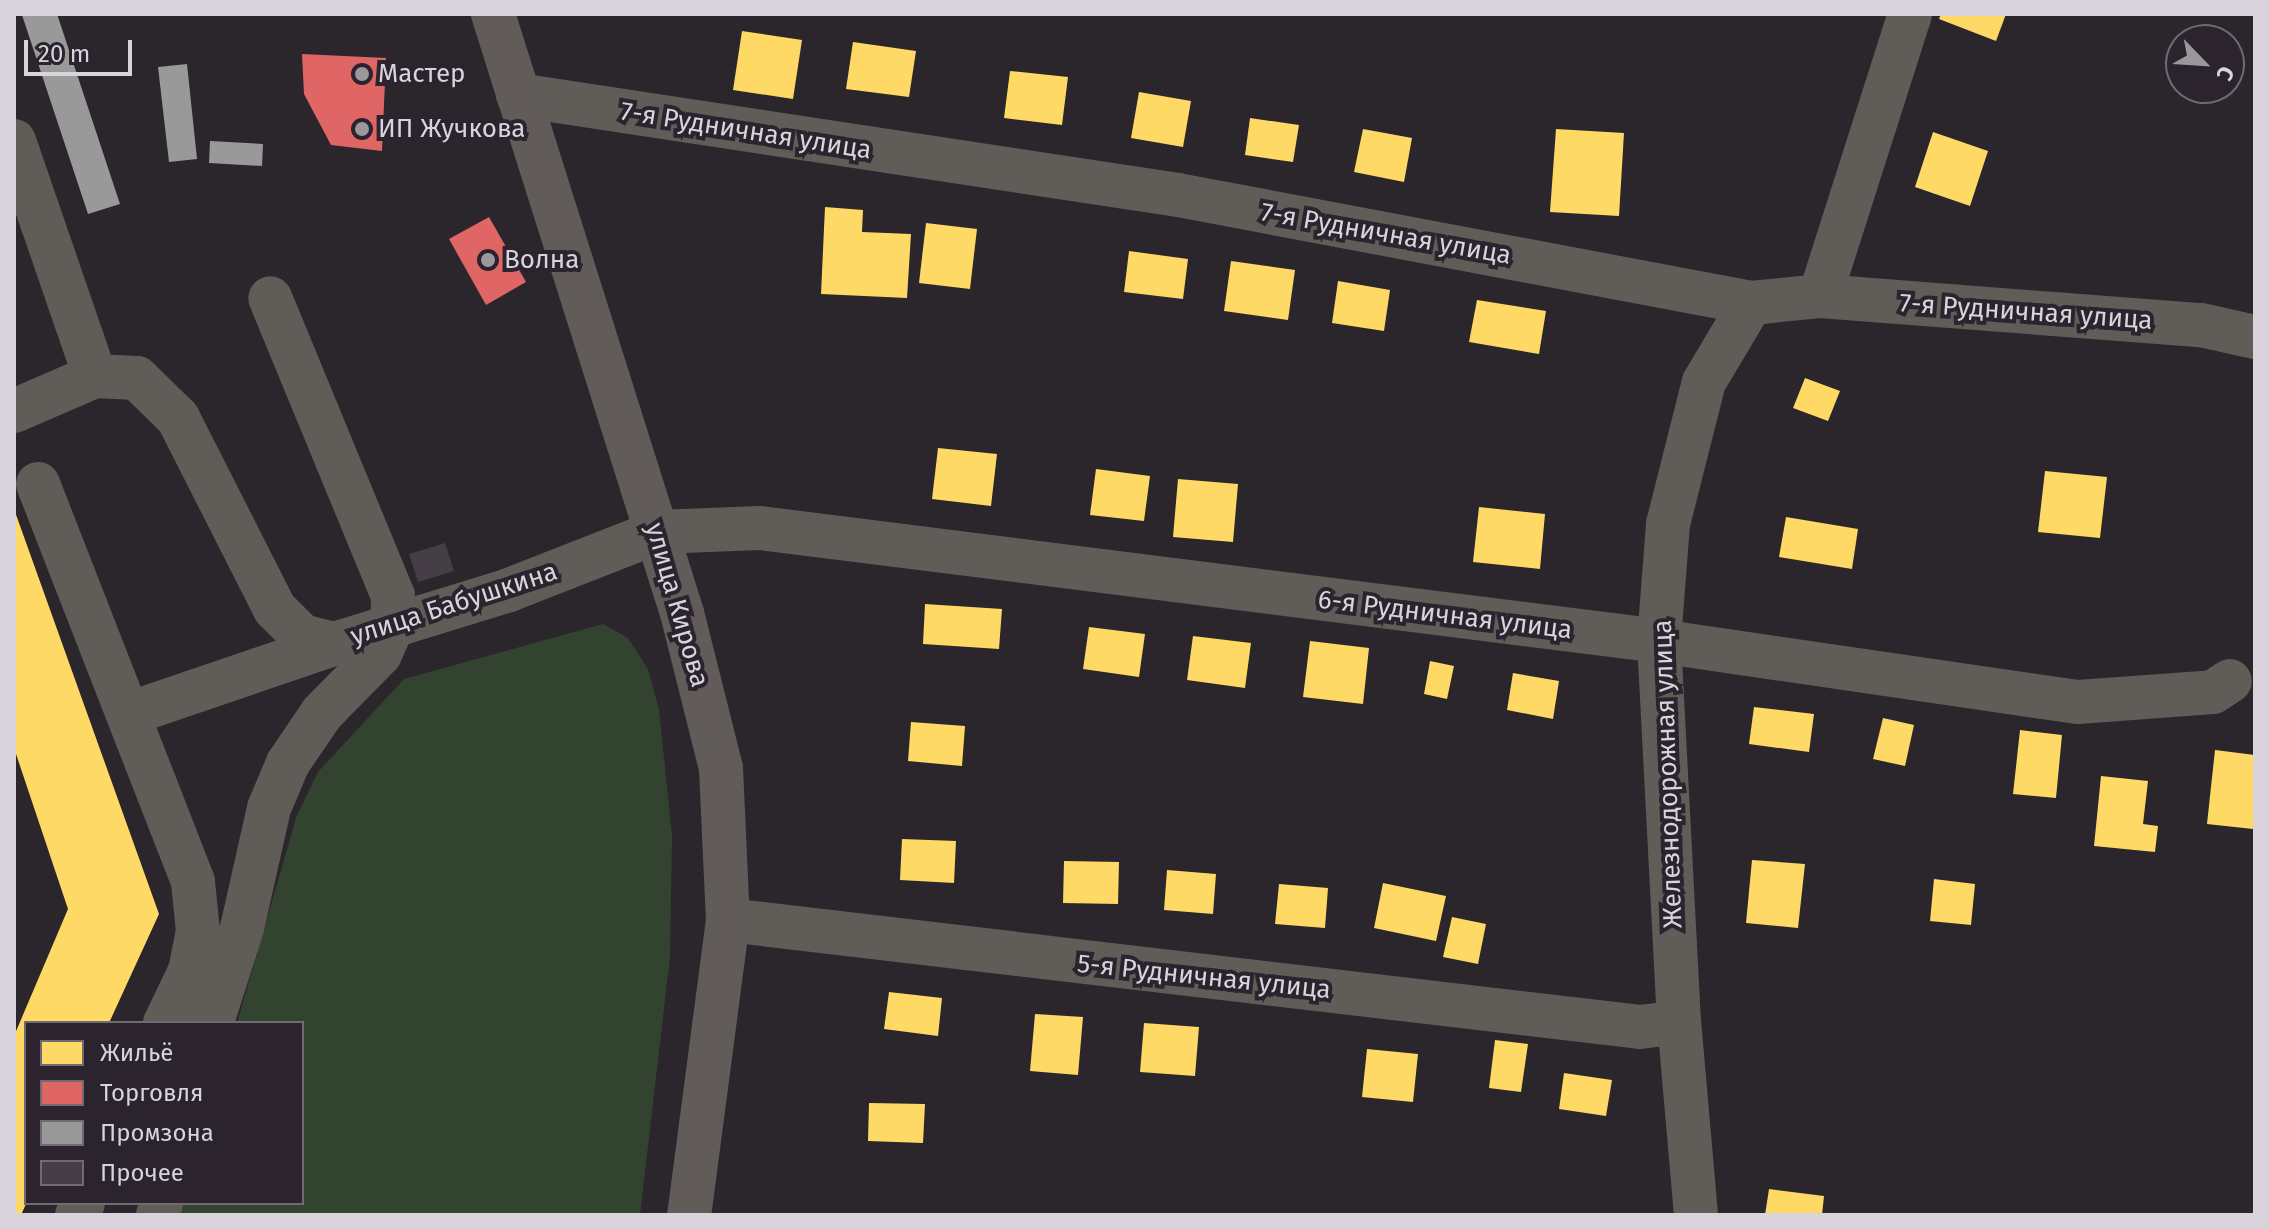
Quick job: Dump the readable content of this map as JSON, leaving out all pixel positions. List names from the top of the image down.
{
  "streets": {
    "main road": ["улица Кирова"],
    "street": [
      "7-я Рудничная улица",
      "улица Бабушкина",
      "6-я Рудничная улица",
      "Железнодорожная улица",
      "5-я Рудничная улица"
    ]
  },
  "crossings": [
    ["7-я Рудничная улица", "улица Кирова"],
    ["7-я Рудничная улица", "Железнодорожная улица"],
    ["улица Бабушкина", "улица Кирова"],
    ["улица Бабушкина", "6-я Рудничная улица"],
    ["улица Кирова", "6-я Рудничная улица"],
    ["улица Кирова", "5-я Рудничная улица"],
    ["6-я Рудничная улица", "Железнодорожная улица"],
    ["Железнодорожная улица", "5-я Рудничная улица"]
  ],
  "places": ["Мастер", "ИП Жучкова", "Волна"],
  "legend": [
    "Жильё",
    "Торговля",
    "Промзона",
    "Прочее"
  ],
  "scale_bar": "20 m",
  "north": "bottom right"
}
